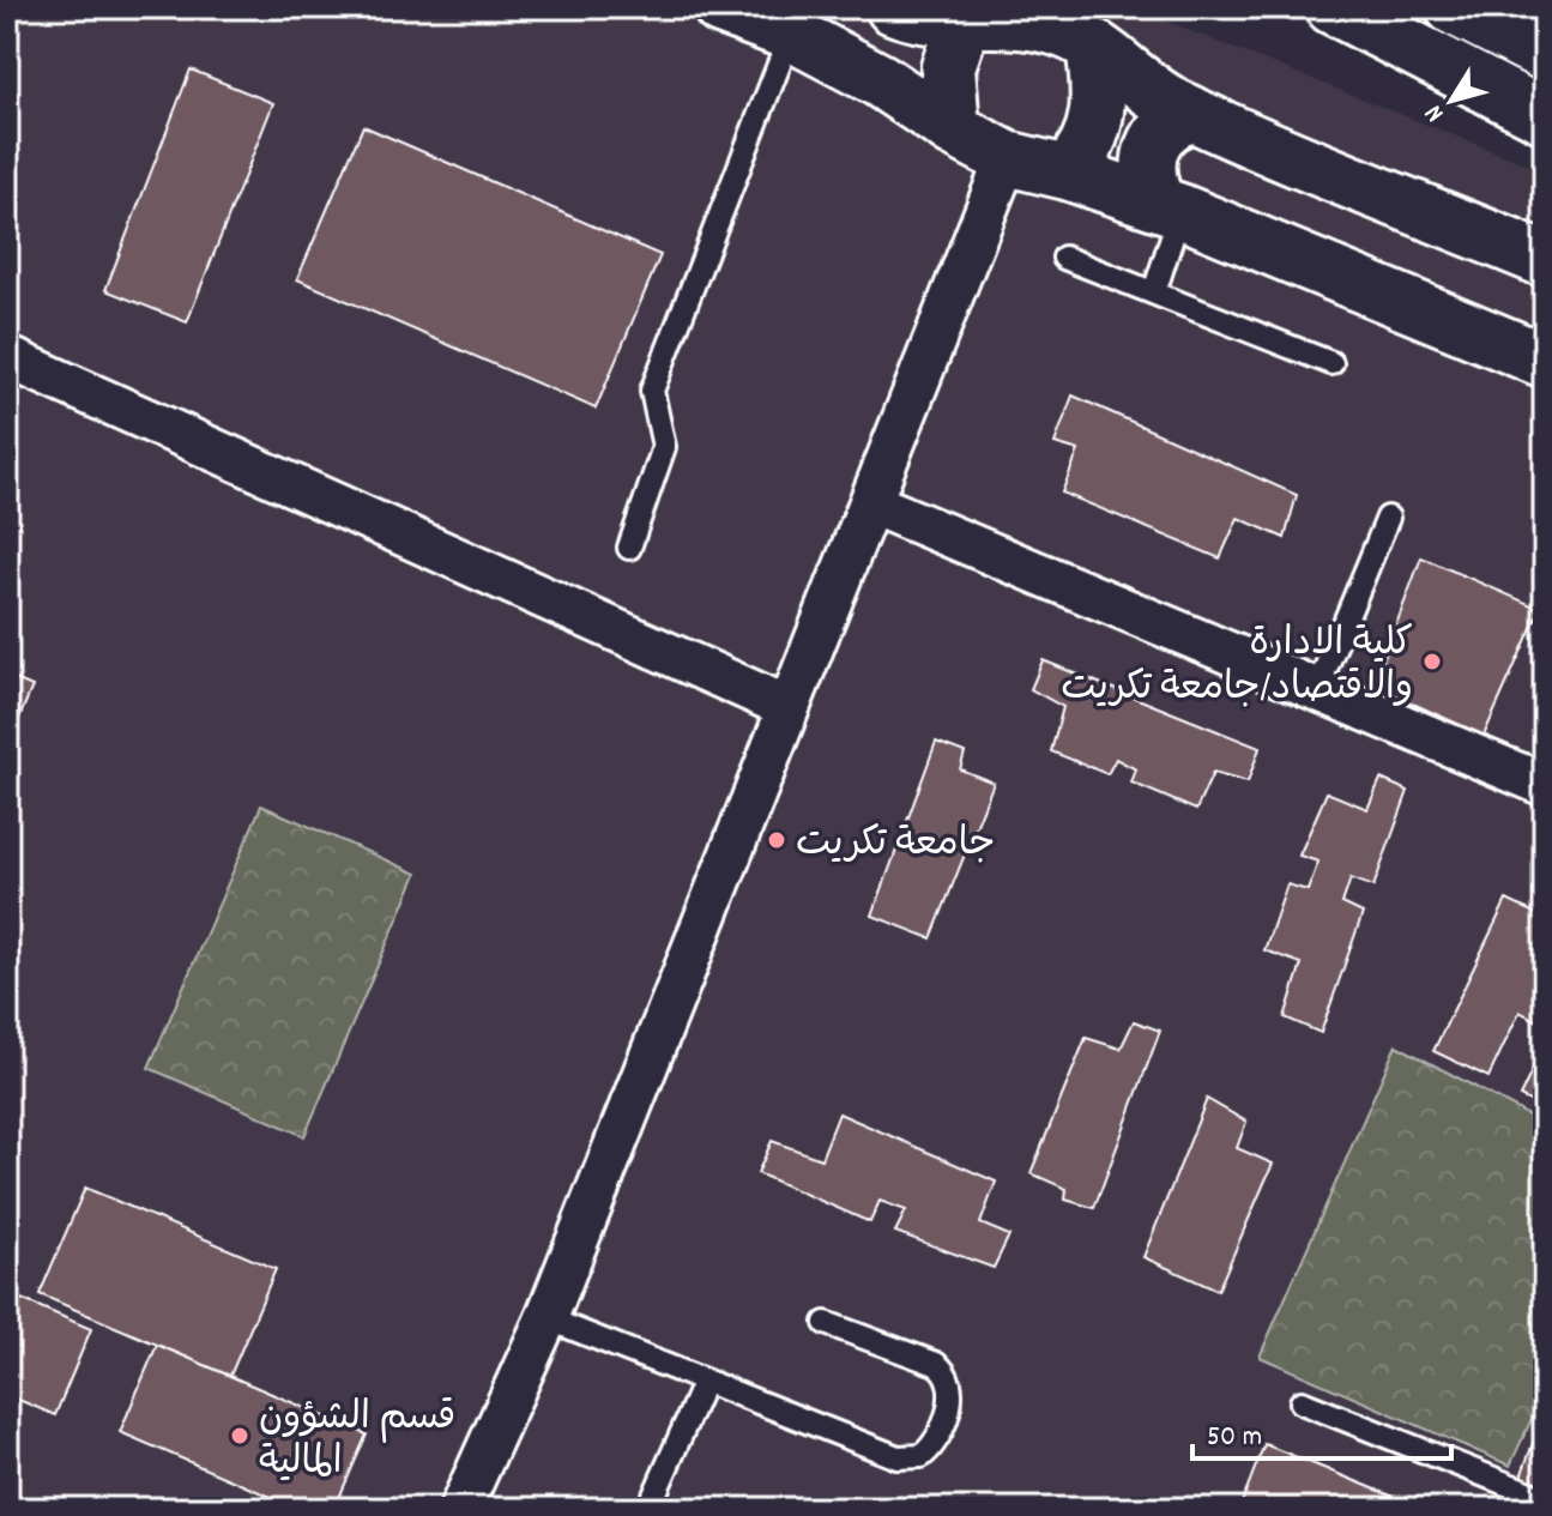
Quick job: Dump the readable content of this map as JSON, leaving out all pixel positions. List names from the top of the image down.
{
  "places": ["كلية الادارة والاقتصاد/جامعة تكريت", "جامعة تكريت", "قسم الشؤون المالية"],
  "scale_bar": "50 m",
  "north": "bottom left"
}
